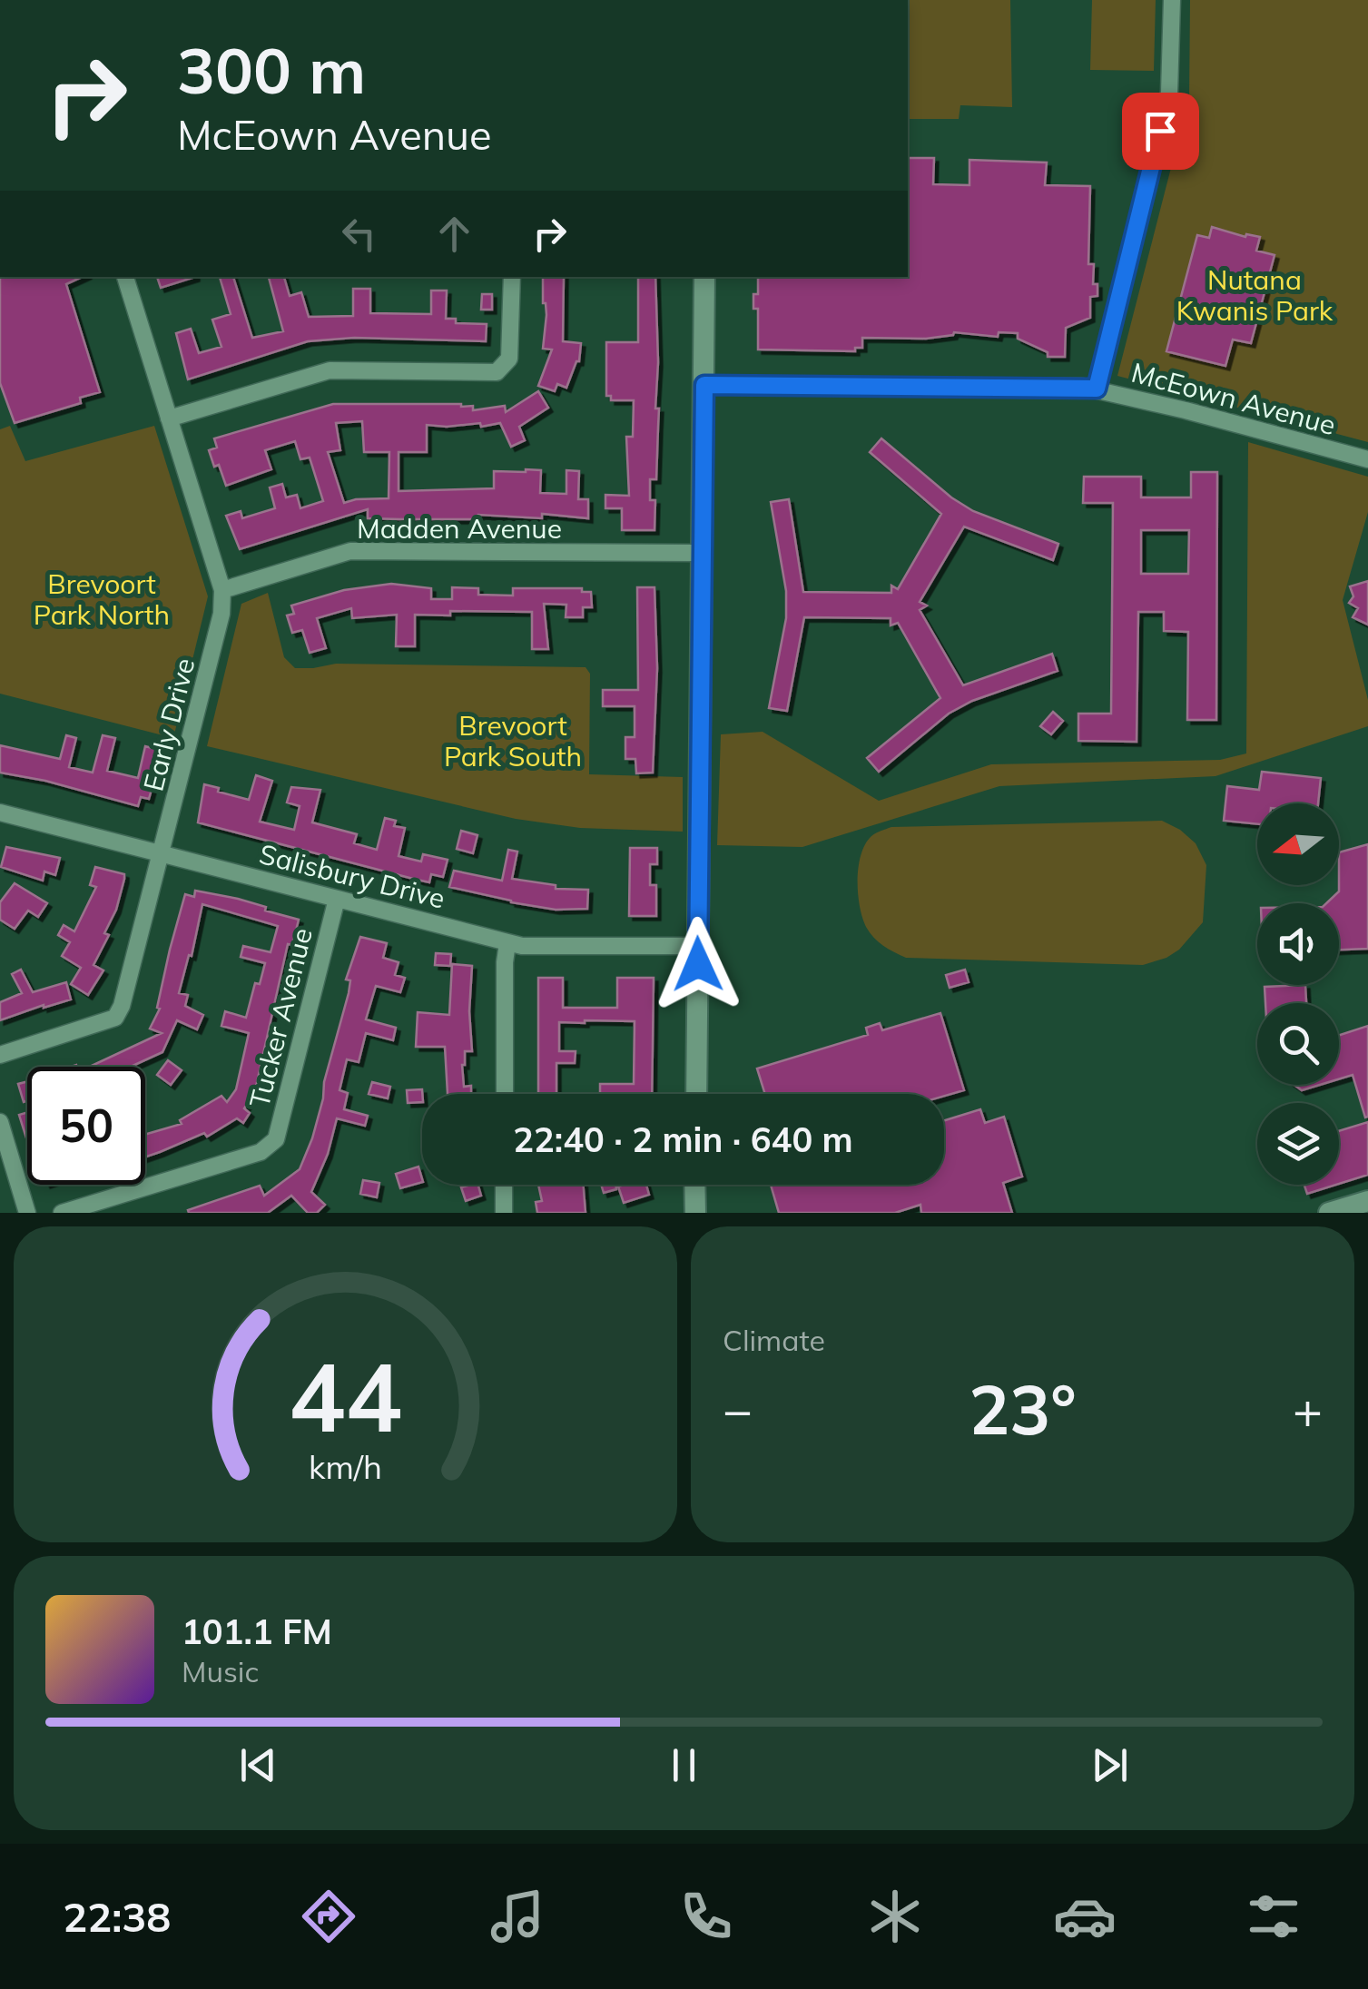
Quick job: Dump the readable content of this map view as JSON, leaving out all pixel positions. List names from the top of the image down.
{
  "streets": {
    "street": [
      "McEown Avenue",
      "Madden Avenue",
      "Early Drive",
      "Salisbury Drive",
      "Tucker Avenue"
    ]
  },
  "crossings": [
    ["Madden Avenue", "Early Drive"],
    ["Early Drive", "Salisbury Drive"],
    ["Salisbury Drive", "Tucker Avenue"]
  ],
  "parks": ["Nutana Kwanis Park", "Brevoort Park North", "Brevoort Park South"],
  "north": "left",
  "page": {
    "turn": ["300 m", "McEown Avenue"],
    "limit": "50",
    "trip": "22:40 · 2 min · 640 m",
    "tile": "Climate",
    "heat": ["−", "23°", "+"],
    "song": ["101.1 FM", "Music"],
    "tabs": "22:38",
    "gauge": ["44", "km/h"]
  }
}
